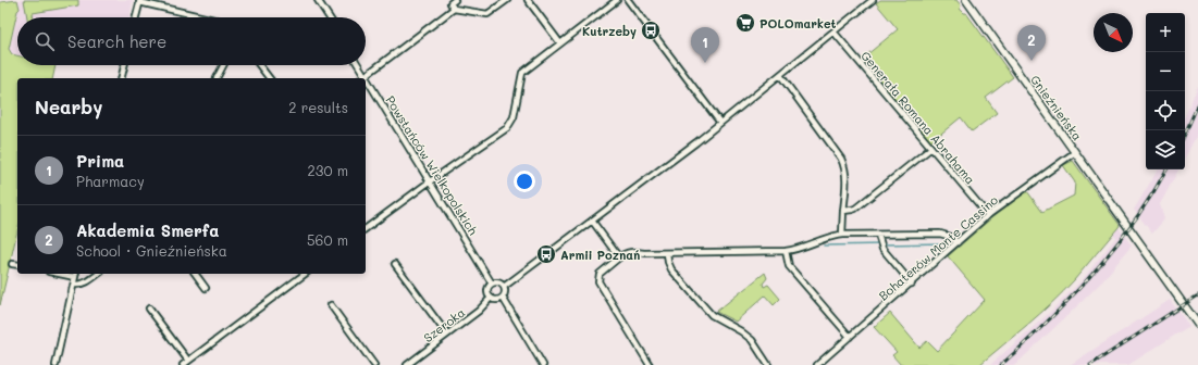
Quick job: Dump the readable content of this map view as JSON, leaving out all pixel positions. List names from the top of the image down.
{
  "streets": {
    "street": [
      "Gnieźnieńska",
      "Generała Romana Abrahama",
      "Powstańców Wielkopolskich",
      "Bohaterów Monte Cassino",
      "Szeroka"
    ]
  },
  "crossings": [
    ["Gnieźnieńska", "Bohaterów Monte Cassino"],
    ["Generała Romana Abrahama", "Bohaterów Monte Cassino"],
    ["Powstańców Wielkopolskich", "Szeroka"]
  ],
  "places": {
    "supermarket": ["POLOmarket"],
    "bus stop": ["Kutrzeby", "Armii Poznań"]
  },
  "north": "bottom right",
  "page": {
    "map_buttons": ["+", "−"],
    "search": "Search here",
    "pins": ["2", "1"],
    "heading": ["Nearby", "2 results"],
    "list": [
      {
        "mark": "1",
        "name": "Prima",
        "note": "Pharmacy",
        "value": "230 m"
      },
      {
        "mark": "2",
        "name": "Akademia Smerfa",
        "note": "School · Gnieźnieńska",
        "value": "560 m"
      }
    ]
  }
}
